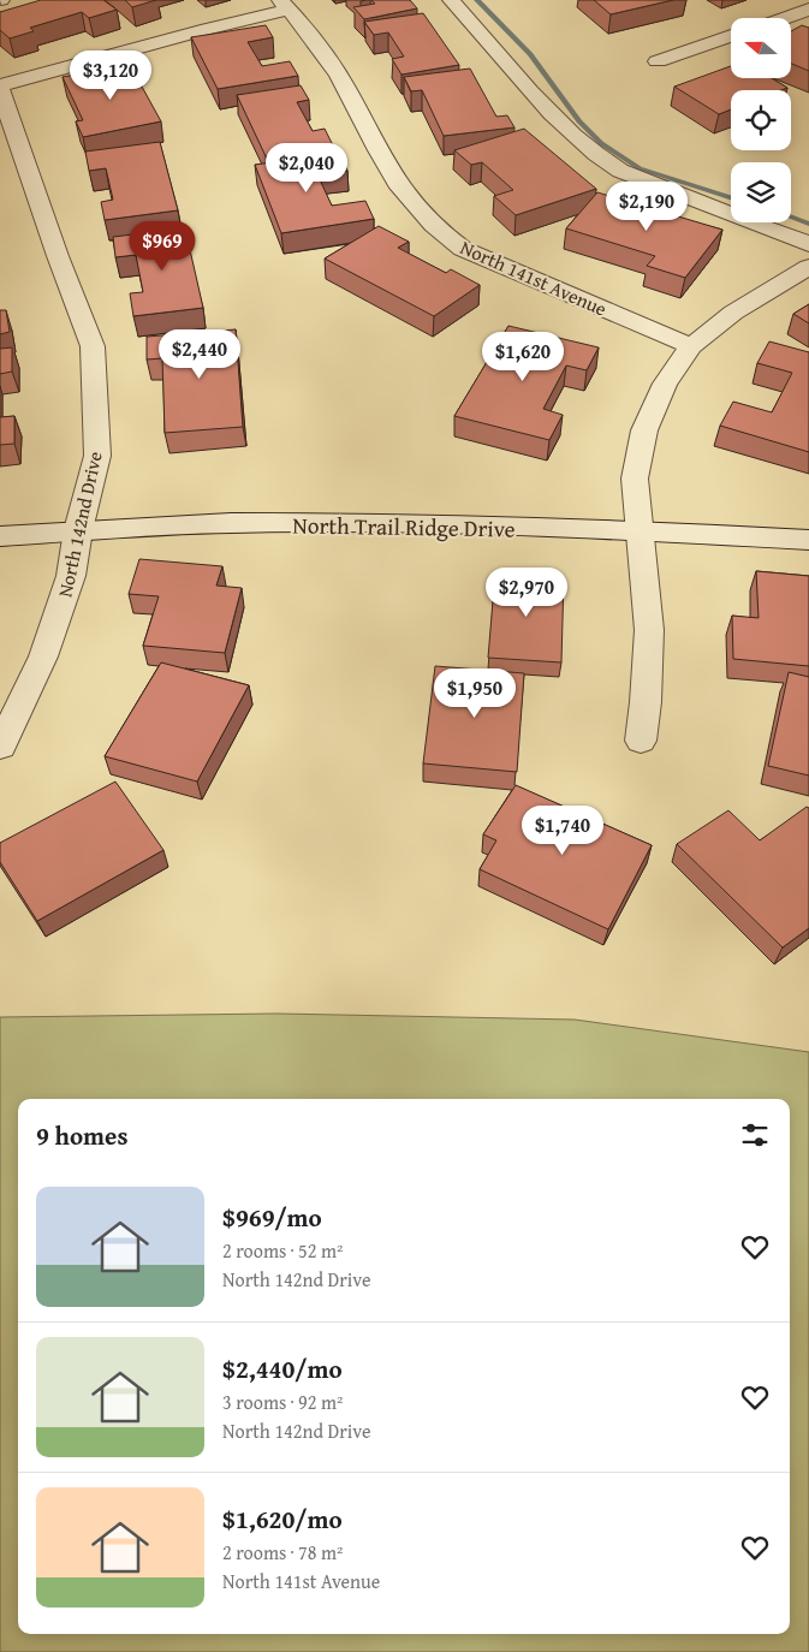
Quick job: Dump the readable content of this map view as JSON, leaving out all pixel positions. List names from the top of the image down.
{
  "streets": {
    "street": ["North 141st Avenue", "North 142nd Drive", "North Trail Ridge Drive"]
  },
  "crossings": [
    ["North 142nd Drive", "North Trail Ridge Drive"]
  ],
  "north": "left",
  "page": {
    "price": [
      "$3,120",
      "$2,040",
      "$2,190",
      "$969",
      "$2,440",
      "$1,620",
      "$2,970",
      "$1,950",
      "$1,740"
    ],
    "heading": "9 homes",
    "list": [
      {
        "name": "$969/mo",
        "note": "2 rooms · 52 m² · North 142nd Drive"
      },
      {
        "name": "$2,440/mo",
        "note": "3 rooms · 92 m² · North 142nd Drive"
      },
      {
        "name": "$1,620/mo",
        "note": "2 rooms · 78 m² · North 141st Avenue"
      }
    ]
  }
}
